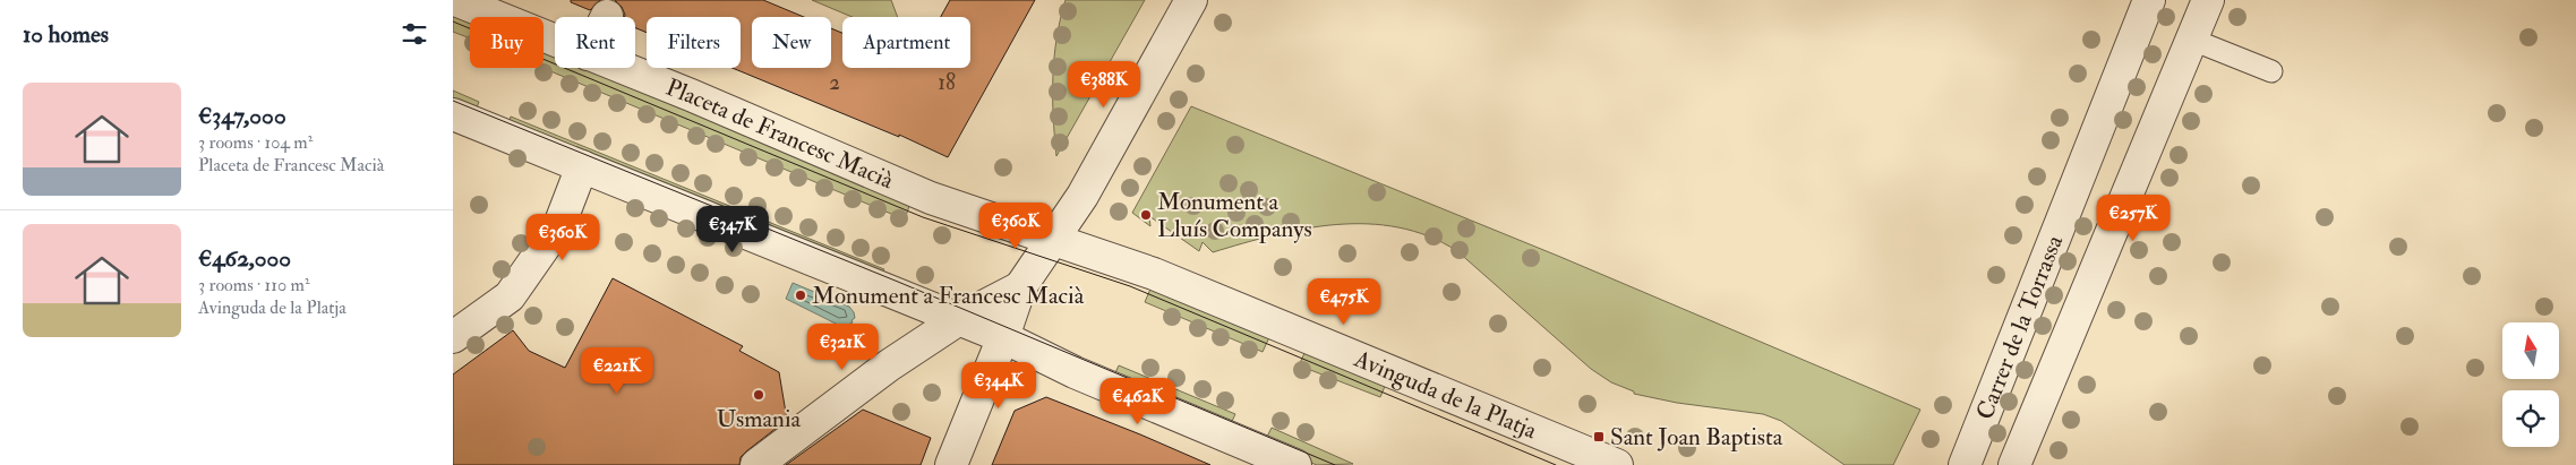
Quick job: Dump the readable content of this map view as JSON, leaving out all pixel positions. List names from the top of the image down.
{
  "streets": {
    "street": ["Placeta de Francesc Macià", "Carrer de la Torrassa", "Avinguda de la Platja"]
  },
  "crossings": [
    ["Placeta de Francesc Macià", "Avinguda de la Platja"]
  ],
  "places": {
    "other": ["Monument a Lluís Companys", "Monument a Francesc Macià", "Usmania"],
    "transit": ["Sant Joan Baptista"]
  },
  "house_numbers": ["2", "18"],
  "north": "top",
  "page": {
    "heading": "10 homes",
    "chip": [
      "Buy",
      "Rent",
      "Filters",
      "New",
      "Apartment"
    ],
    "price": [
      "€388K",
      "€257K",
      "€360K",
      "€347K",
      "€360K",
      "€475K",
      "€321K",
      "€221K",
      "€344K",
      "€462K"
    ],
    "list": [
      {
        "name": "€347,000",
        "note": "3 rooms · 104 m² · Placeta de Francesc Macià"
      },
      {
        "name": "€462,000",
        "note": "3 rooms · 110 m² · Avinguda de la Platja"
      }
    ]
  }
}
